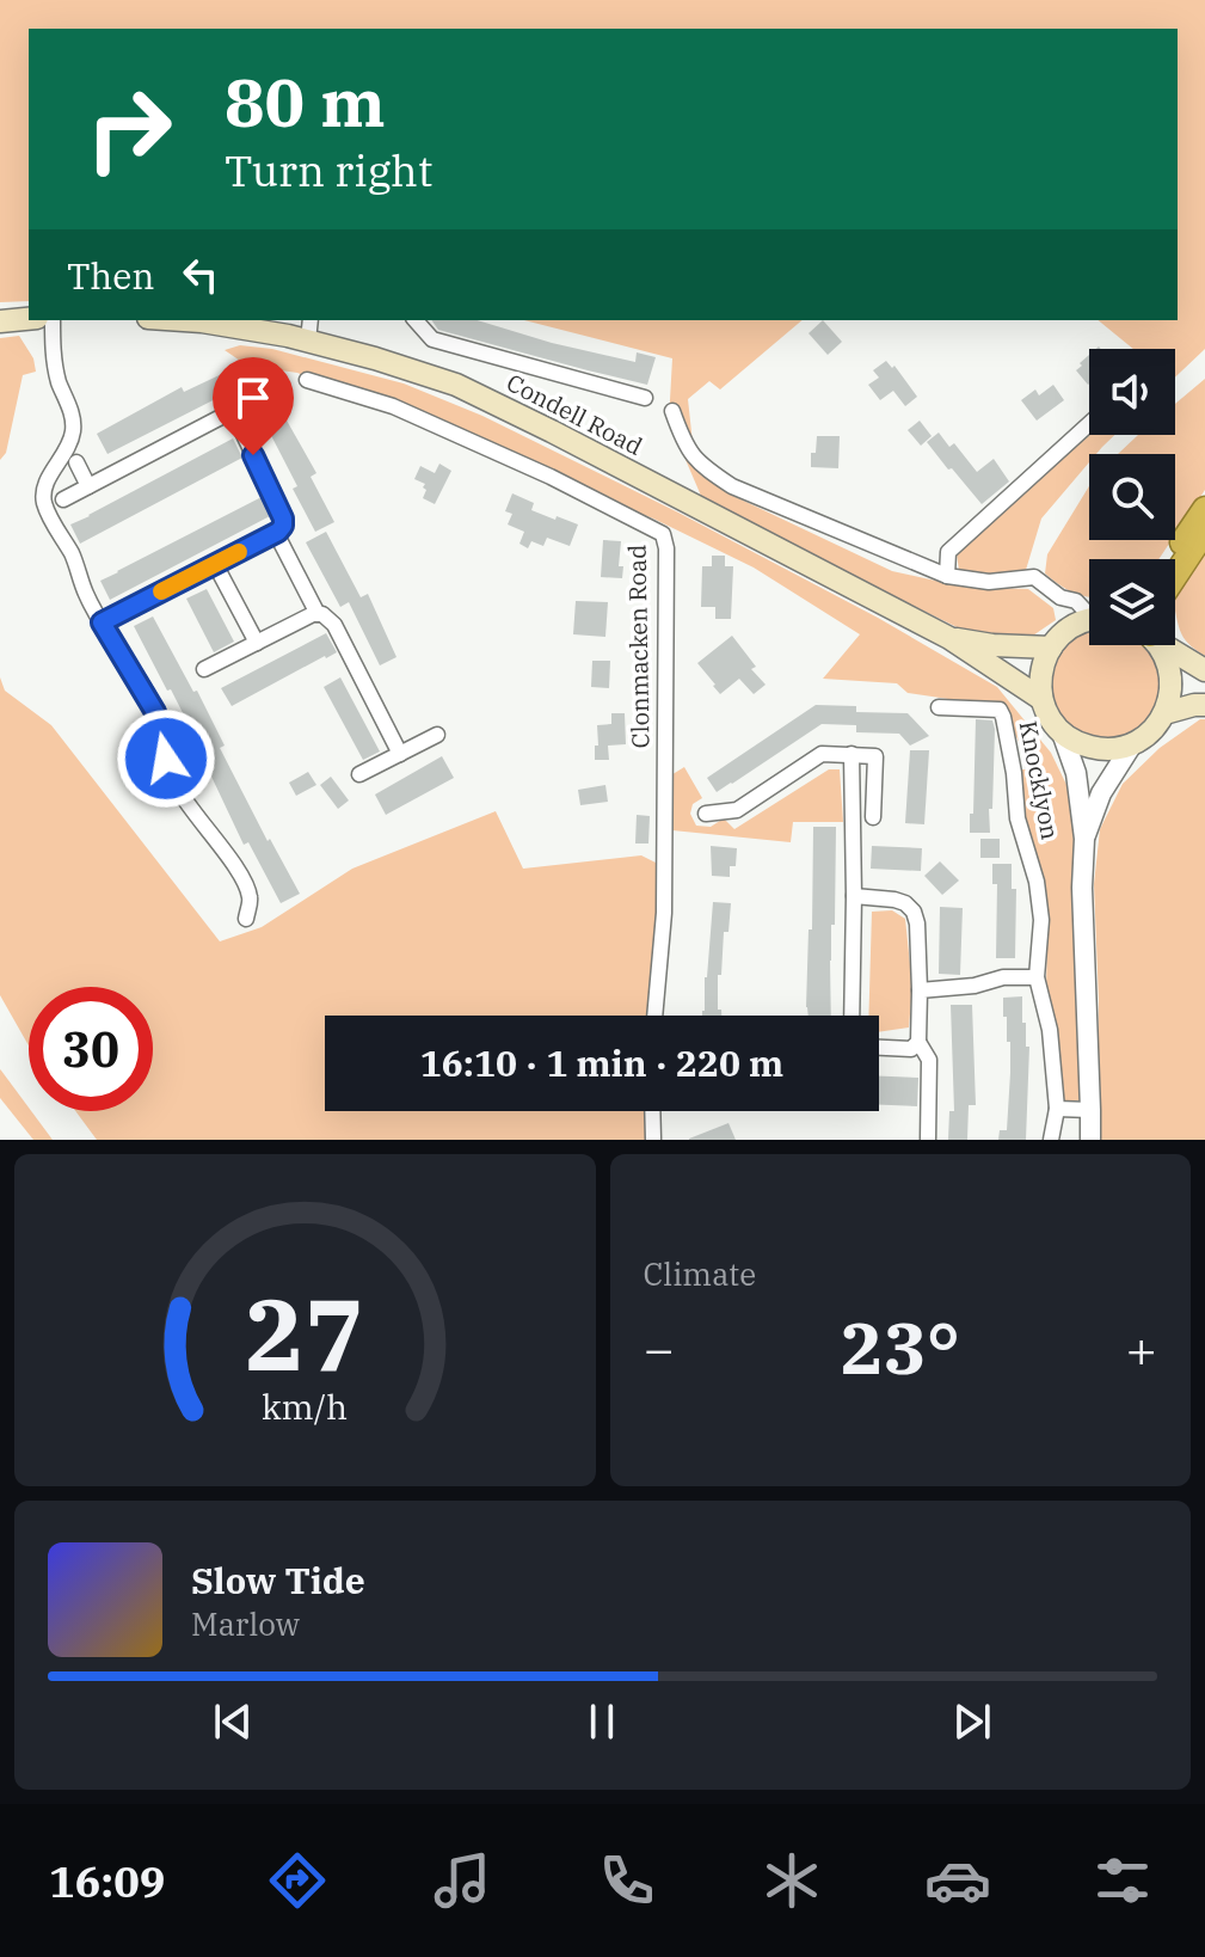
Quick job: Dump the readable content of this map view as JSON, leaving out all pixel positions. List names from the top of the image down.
{
  "streets": {
    "main road": ["Condell Road"],
    "street": ["Clonmacken Road", "Knocklyon"]
  },
  "page": {
    "turn": ["80 m", "Turn right"],
    "then": "Then",
    "limit": "30",
    "trip": "16:10 · 1 min · 220 m",
    "tile": "Climate",
    "heat": ["−", "23°", "+"],
    "song": ["Slow Tide", "Marlow"],
    "tabs": "16:09",
    "gauge": ["27", "km/h"]
  }
}
